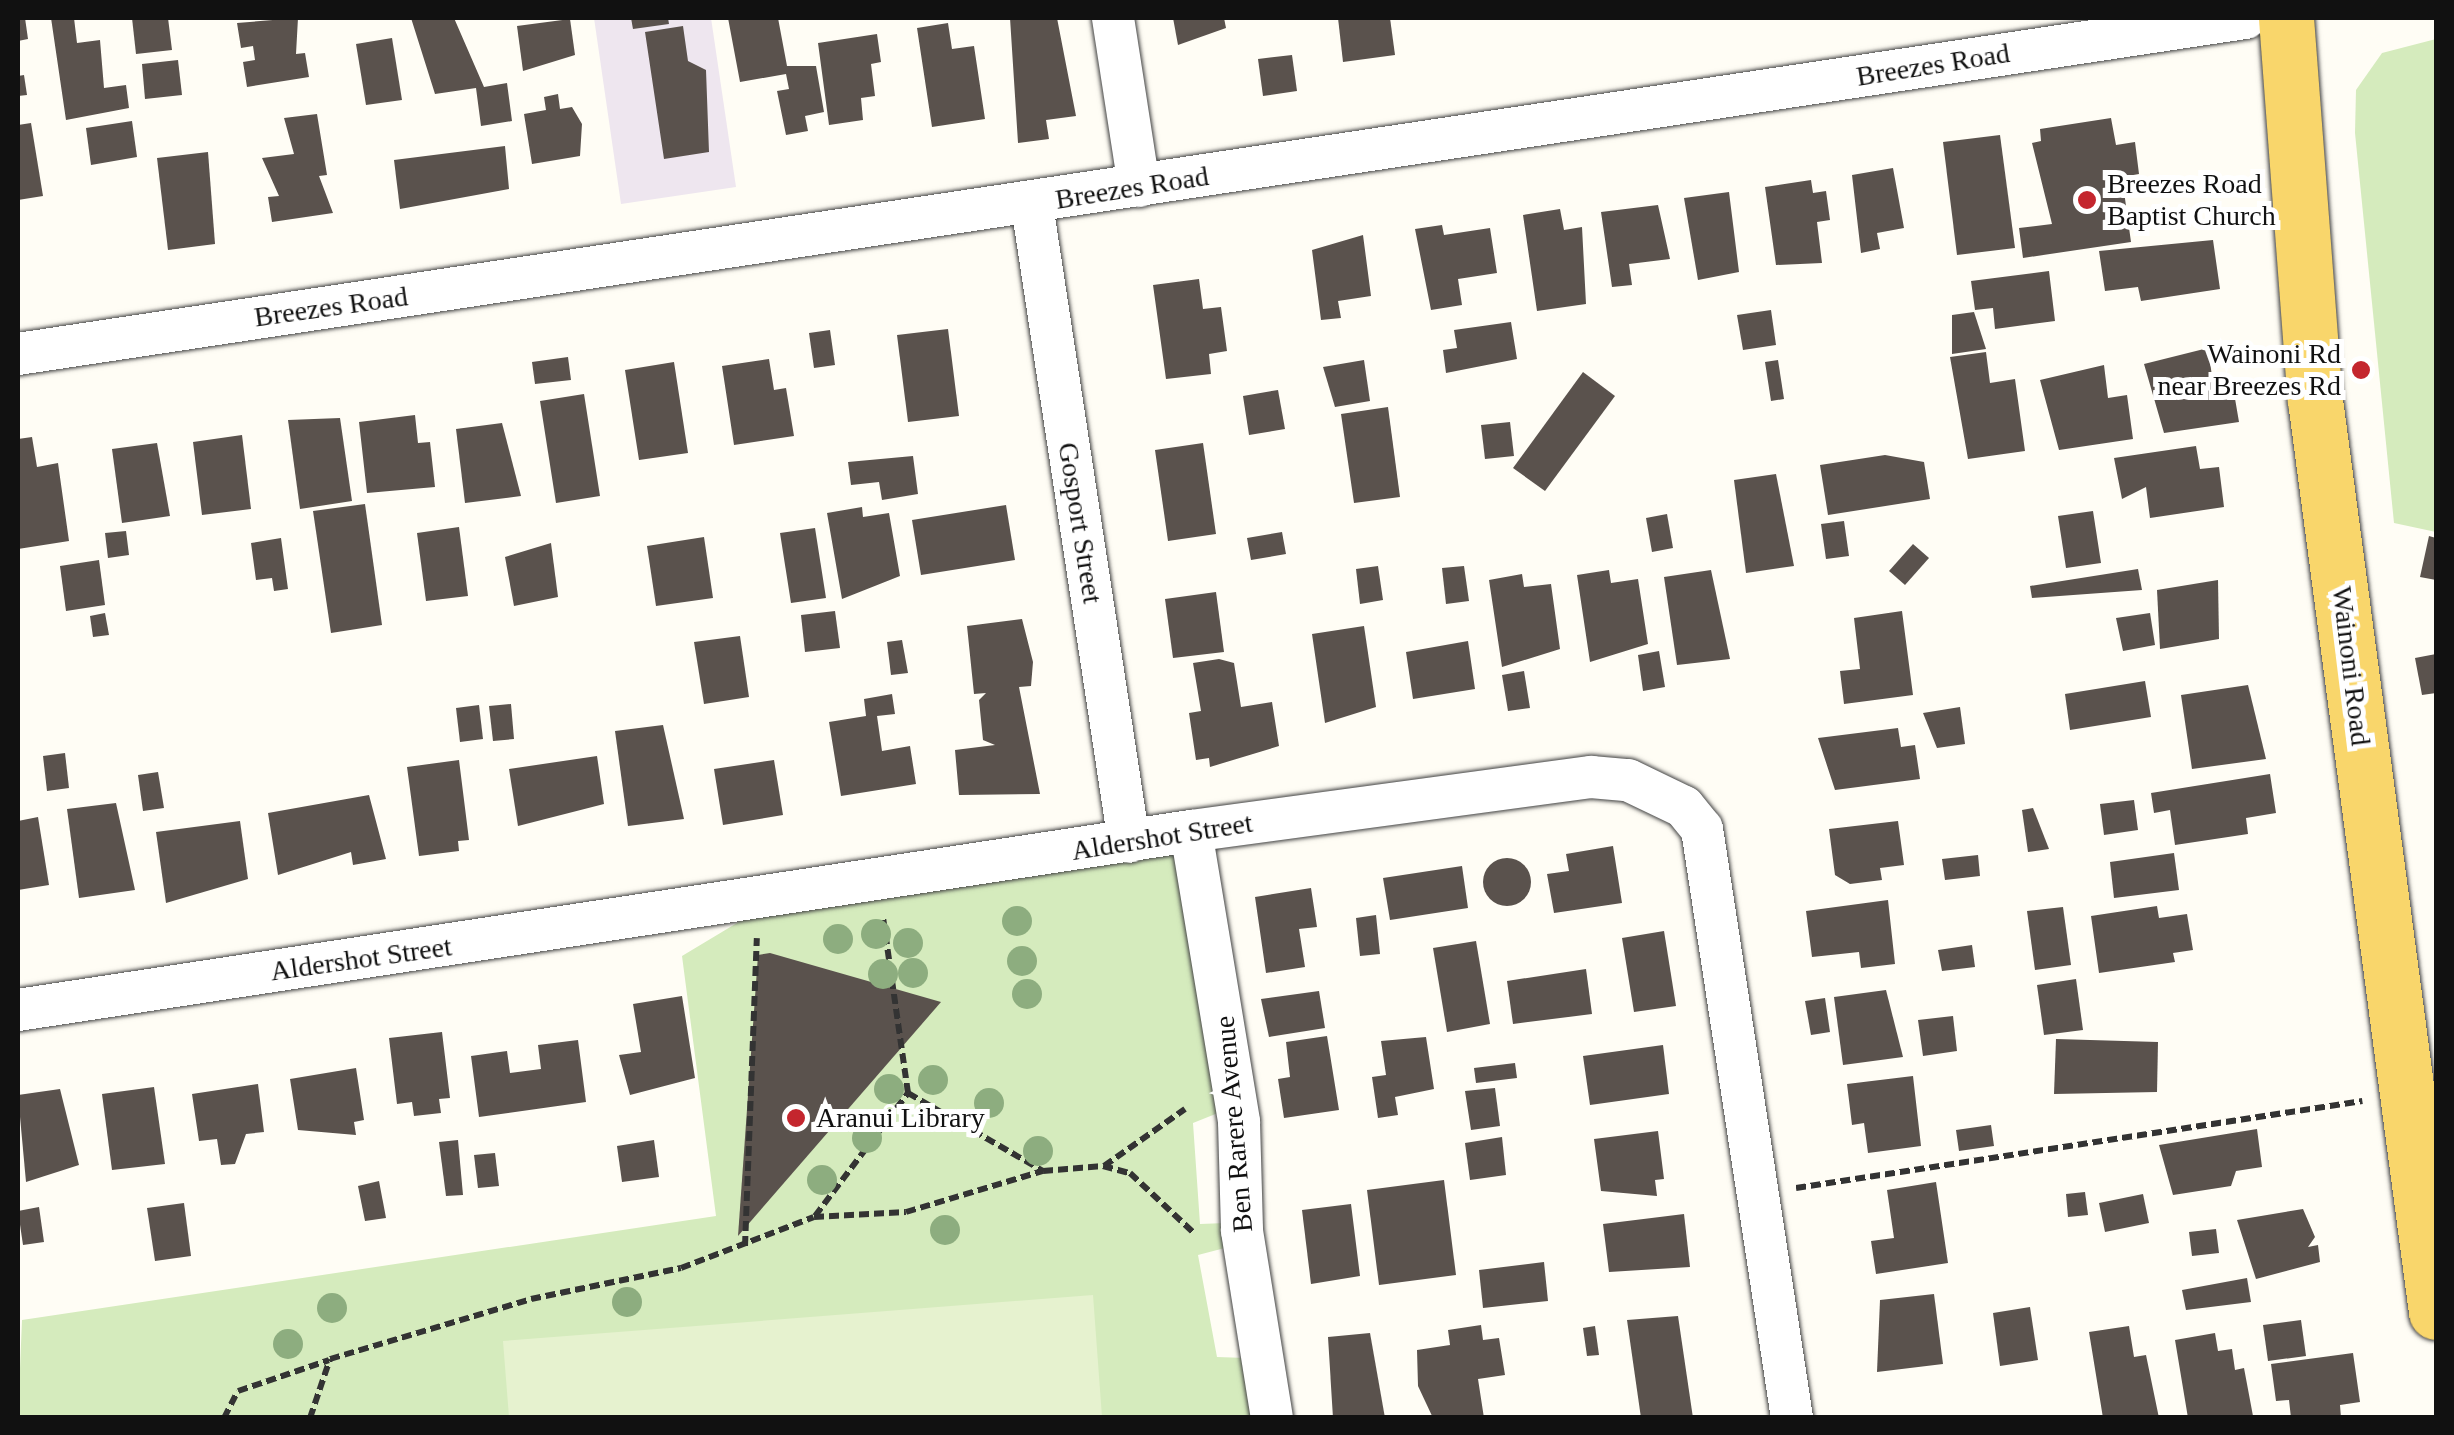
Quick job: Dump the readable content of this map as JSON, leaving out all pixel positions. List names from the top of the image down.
{
  "streets": {
    "main road": ["Wainoni Road"],
    "street": [
      "Breezes Road",
      "Gosport Street",
      "Aldershot Street",
      "Ben Rarere Avenue"
    ]
  },
  "crossings": [
    ["Breezes Road", "Gosport Street"],
    ["Gosport Street", "Aldershot Street"],
    ["Aldershot Street", "Ben Rarere Avenue"]
  ],
  "places": ["Breezes Road Baptist Church", "Wainoni Rd near Breezes Rd", "Aranui Library"]
}
